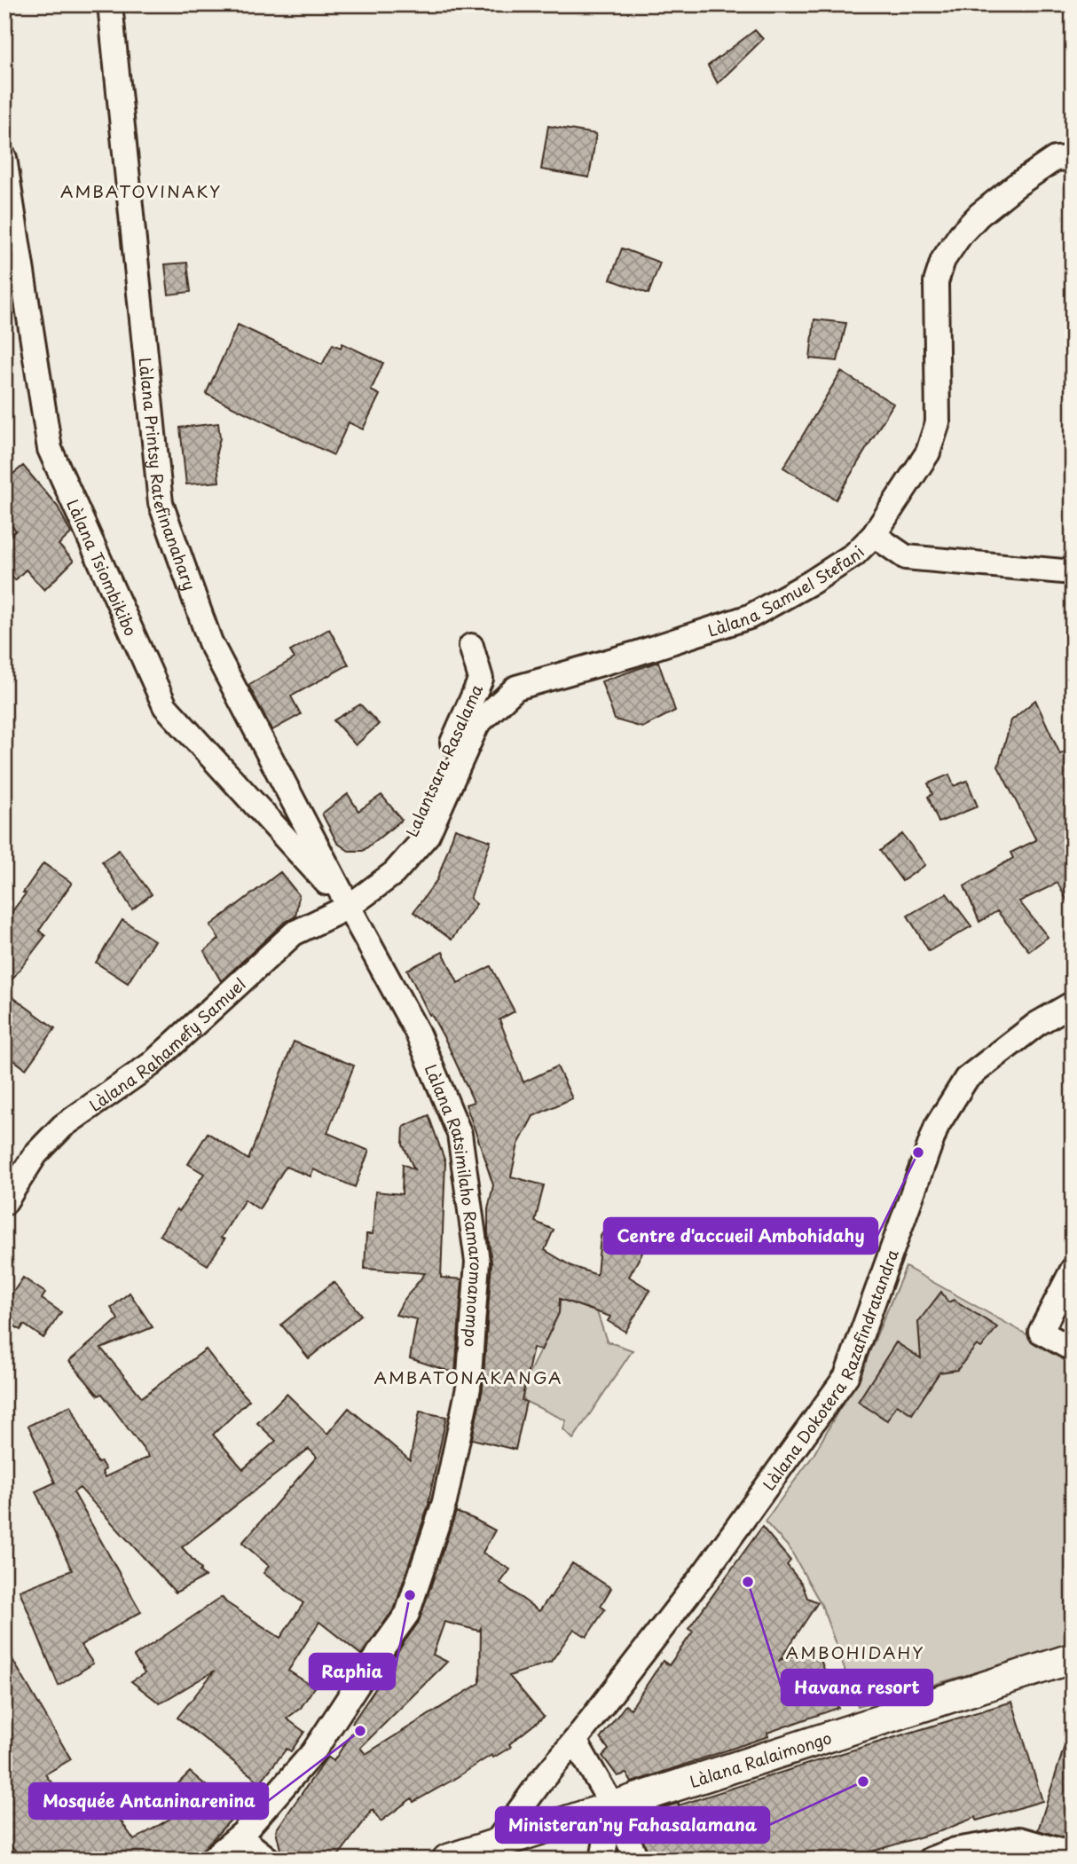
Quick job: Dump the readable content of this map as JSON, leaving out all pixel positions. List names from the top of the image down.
{
  "streets": {
    "main road": ["Làlana Ralaimongo"],
    "street": [
      "Làlana Printsy Ratefinanahary",
      "Làlana Tsiombikibo",
      "Làlana Samuel Stefani",
      "Lalantsara Rasalama",
      "Làlana Rahamefy Samuel",
      "Làlana Ratsimilaho Ramaromanompo",
      "Làlana Dokotera Razafindratandra"
    ]
  },
  "crossings": [
    ["Làlana Printsy Ratefinanahary", "Làlana Tsiombikibo"],
    ["Làlana Printsy Ratefinanahary", "Làlana Samuel Stefani"],
    ["Làlana Printsy Ratefinanahary", "Làlana Rahamefy Samuel"],
    ["Làlana Printsy Ratefinanahary", "Làlana Ratsimilaho Ramaromanompo"],
    ["Làlana Tsiombikibo", "Làlana Samuel Stefani"],
    ["Làlana Tsiombikibo", "Làlana Rahamefy Samuel"],
    ["Làlana Tsiombikibo", "Làlana Ratsimilaho Ramaromanompo"],
    ["Làlana Samuel Stefani", "Lalantsara Rasalama"],
    ["Làlana Samuel Stefani", "Làlana Rahamefy Samuel"],
    ["Làlana Samuel Stefani", "Làlana Ratsimilaho Ramaromanompo"],
    ["Làlana Rahamefy Samuel", "Làlana Ratsimilaho Ramaromanompo"],
    ["Làlana Dokotera Razafindratandra", "Làlana Ralaimongo"]
  ],
  "districts": ["AMBATOVINAKY", "AMBATONAKANGA", "AMBOHIDAHY"],
  "places": [
    "Centre d'accueil Ambohidahy",
    "Havana resort",
    "Raphia",
    "Mosquée Antaninarenina",
    "Ministeran'ny Fahasalamana"
  ]
}
